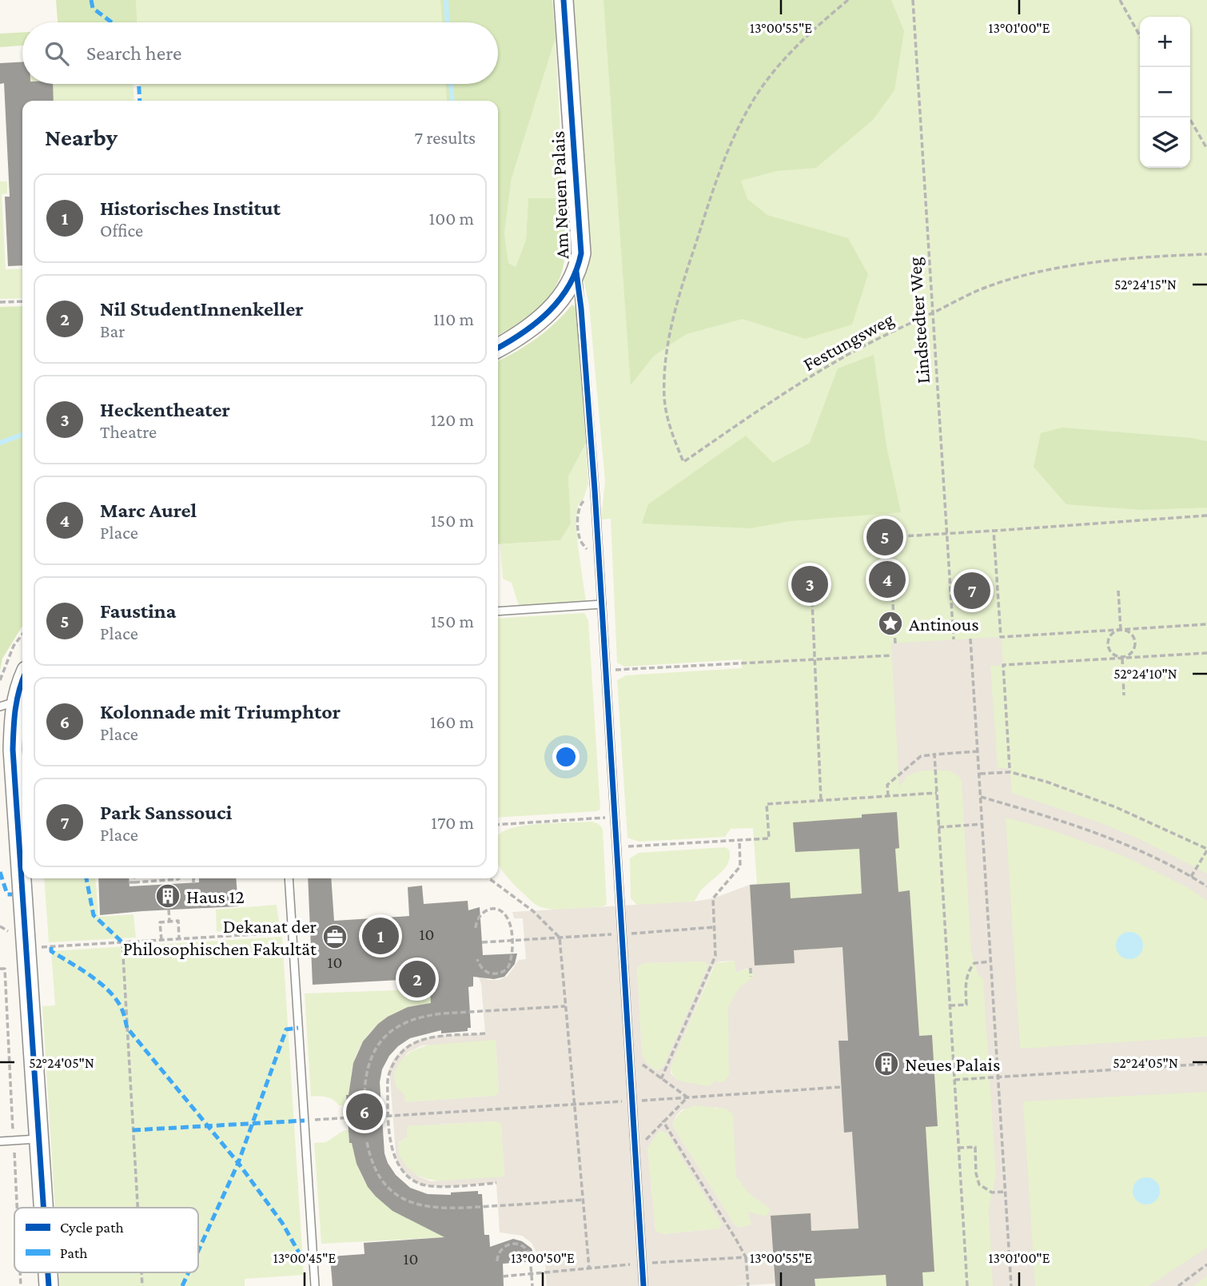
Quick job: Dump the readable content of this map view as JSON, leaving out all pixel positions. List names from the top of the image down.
{
  "streets": {
    "street": ["Am Neuen Palais"],
    "path": ["Lindstedter Weg", "Festungsweg"]
  },
  "crossings": [
    ["Lindstedter Weg", "Festungsweg"]
  ],
  "places": {
    "place": ["Antinous"],
    "building": ["Haus 12", "Neues Palais"],
    "office": ["Dekanat der Philosophischen Fakultät"]
  },
  "house_numbers": ["10", "10", "10"],
  "legend": ["Cycle path", "Path"],
  "page": {
    "map_buttons": ["+", "−"],
    "search": "Search here",
    "heading": ["Nearby", "7 results"],
    "list": [
      {
        "mark": "1",
        "name": "Historisches Institut",
        "note": "Office",
        "value": "100 m"
      },
      {
        "mark": "2",
        "name": "Nil StudentInnenkeller",
        "note": "Bar",
        "value": "110 m"
      },
      {
        "mark": "3",
        "name": "Heckentheater",
        "note": "Theatre",
        "value": "120 m"
      },
      {
        "mark": "4",
        "name": "Marc Aurel",
        "note": "Place",
        "value": "150 m"
      },
      {
        "mark": "5",
        "name": "Faustina",
        "note": "Place",
        "value": "150 m"
      },
      {
        "mark": "6",
        "name": "Kolonnade mit Triumphtor",
        "note": "Place",
        "value": "160 m"
      },
      {
        "mark": "7",
        "name": "Park Sanssouci",
        "note": "Place",
        "value": "170 m"
      }
    ],
    "pins": [
      "5",
      "4",
      "3",
      "7",
      "1",
      "2",
      "6"
    ]
  },
  "coordinates": [
    "13°00'55\"E",
    "13°01'00\"E",
    "52°24'15\"N",
    "52°24'10\"N",
    "52°24'05\"N",
    "13°00'45\"E",
    "13°00'50\"E"
  ]
}
